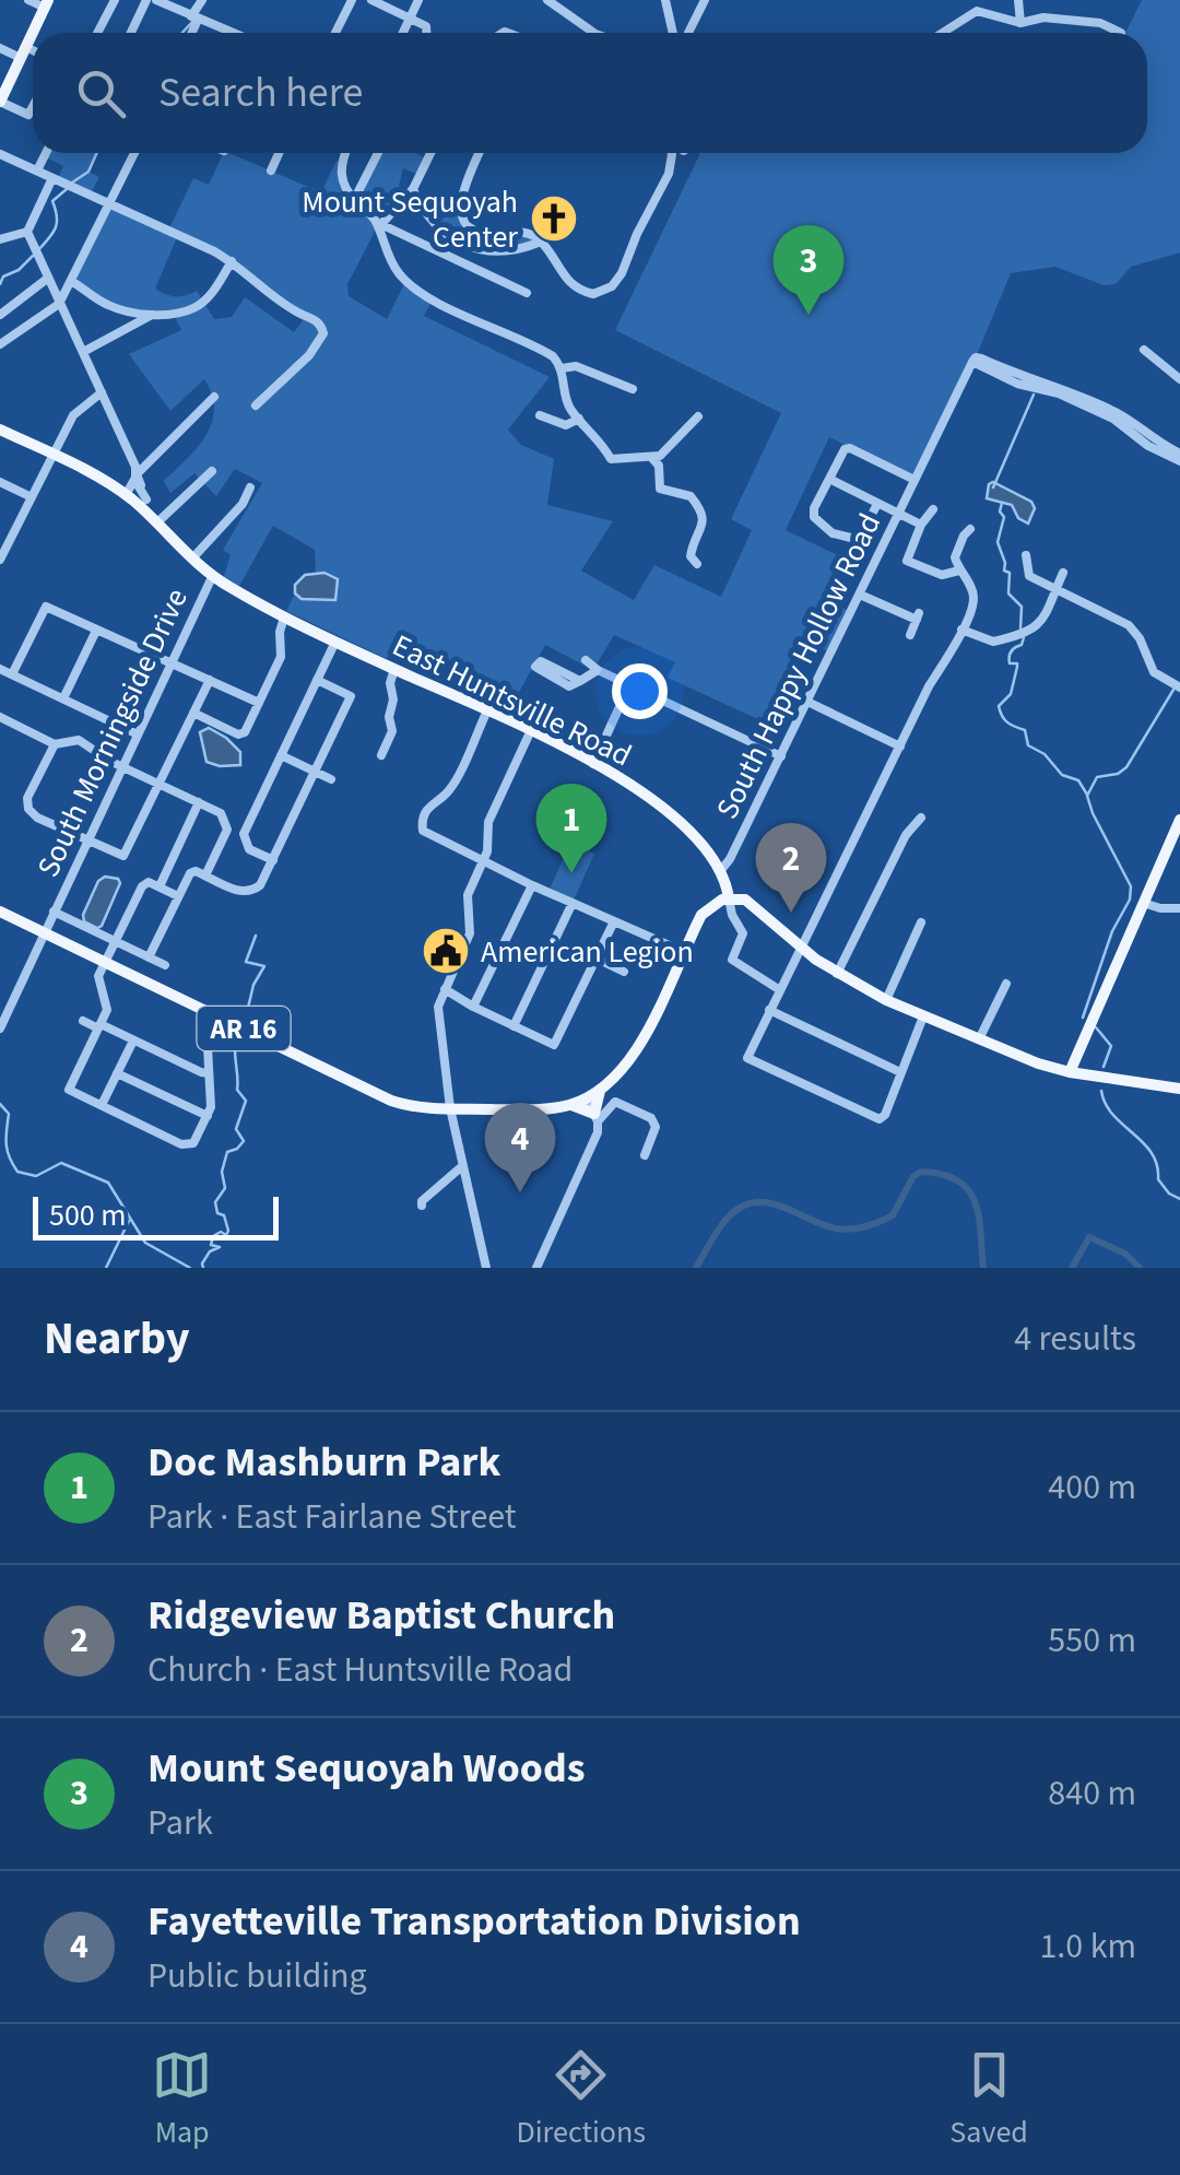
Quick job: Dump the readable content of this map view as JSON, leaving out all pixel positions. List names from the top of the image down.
{
  "streets": {
    "main road": ["East Huntsville Road", "AR 16"],
    "street": ["South Happy Hollow Road", "South Morningside Drive"]
  },
  "crossings": [
    ["South Happy Hollow Road", "East Huntsville Road"],
    ["East Huntsville Road", "South Morningside Drive"],
    ["East Huntsville Road", "AR 16"],
    ["South Morningside Drive", "AR 16"]
  ],
  "places": {
    "church": ["Mount Sequoyah Center"],
    "public building": ["American Legion"]
  },
  "scale_bar": "500 m",
  "page": {
    "search": "Search here",
    "pins": [
      "3",
      "1",
      "2",
      "4"
    ],
    "scale": "500 m",
    "heading": ["Nearby", "4 results"],
    "list": [
      {
        "mark": "1",
        "name": "Doc Mashburn Park",
        "note": "Park · East Fairlane Street",
        "value": "400 m"
      },
      {
        "mark": "2",
        "name": "Ridgeview Baptist Church",
        "note": "Church · East Huntsville Road",
        "value": "550 m"
      },
      {
        "mark": "3",
        "name": "Mount Sequoyah Woods",
        "note": "Park",
        "value": "840 m"
      },
      {
        "mark": "4",
        "name": "Fayetteville Transportation Division",
        "note": "Public building",
        "value": "1.0 km"
      }
    ],
    "nav": ["Map", "Directions", "Saved"]
  }
}
